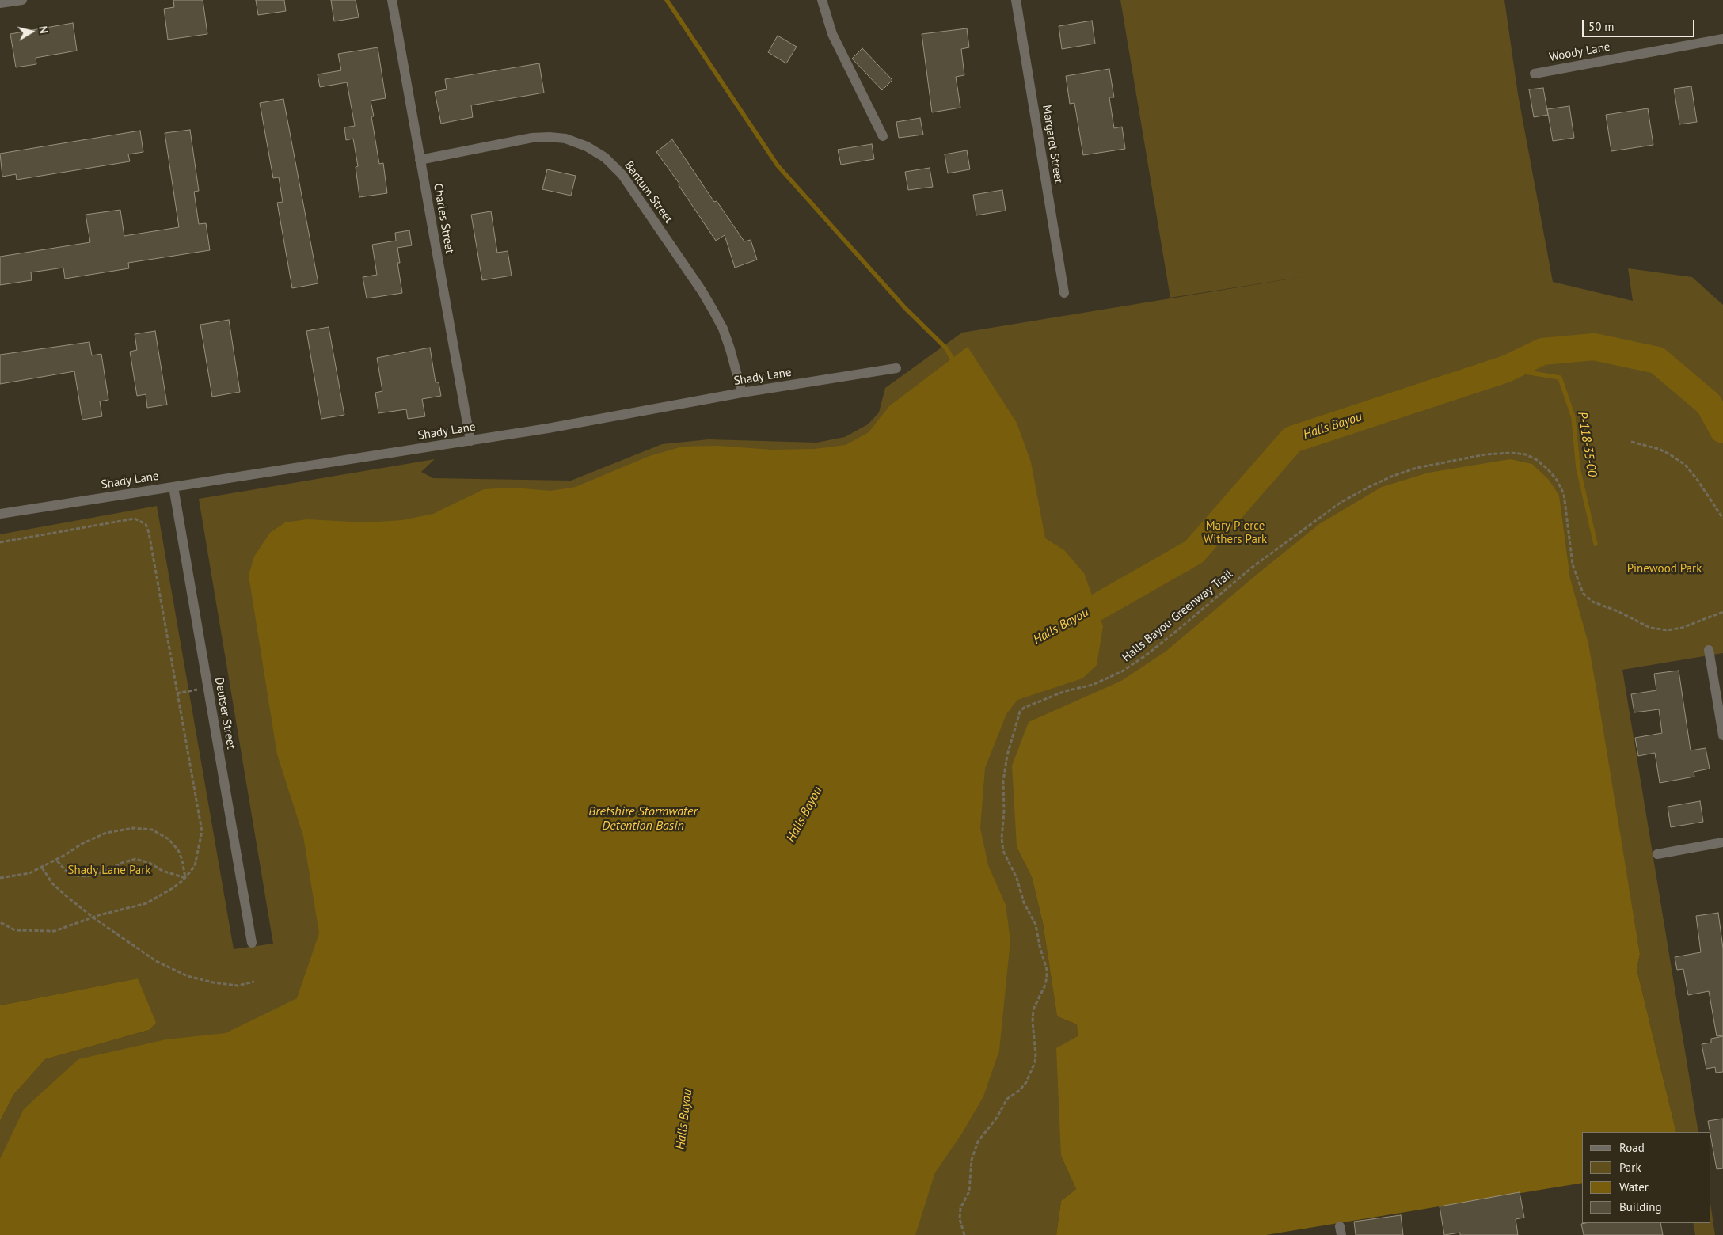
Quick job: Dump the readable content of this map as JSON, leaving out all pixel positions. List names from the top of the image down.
{
  "streets": {
    "street": [
      "Woody Lane",
      "Margaret Street",
      "Bantum Street",
      "Charles Street",
      "Shady Lane",
      "Deutser Street"
    ],
    "path": ["Halls Bayou Greenway Trail"]
  },
  "crossings": [
    ["Bantum Street", "Charles Street"],
    ["Bantum Street", "Shady Lane"],
    ["Charles Street", "Shady Lane"],
    ["Shady Lane", "Deutser Street"]
  ],
  "water": ["Halls Bayou", "P-118-35-00", "Bretshire Stormwater Detention Basin"],
  "parks": ["Mary Pierce Withers Park", "Pinewood Park", "Shady Lane Park"],
  "legend": [
    "Road",
    "Park",
    "Water",
    "Building"
  ],
  "scale_bar": "50 m",
  "north": "right"
}
